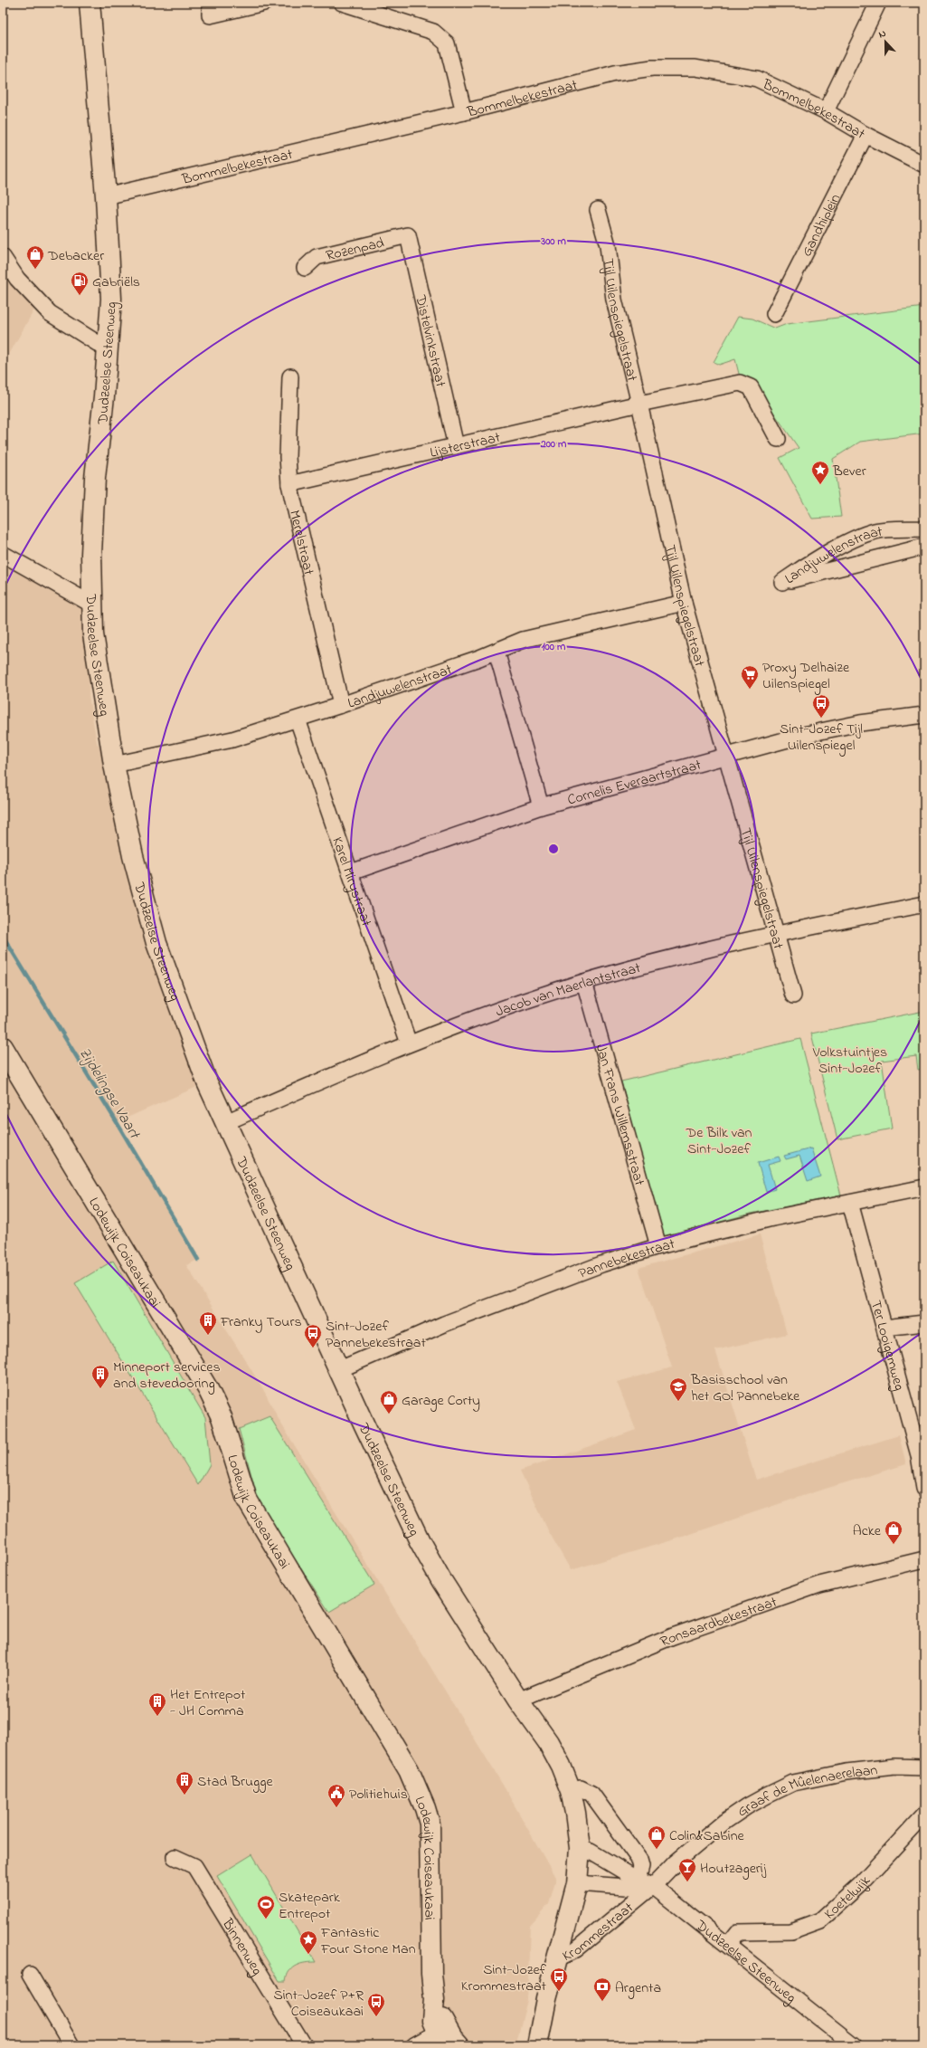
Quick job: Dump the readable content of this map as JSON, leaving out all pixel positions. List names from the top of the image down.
{
  "streets": {
    "main road": ["Dudzeelse Steenweg", "Lodewijk Coiseaukaai", "Krommestraat"],
    "street": [
      "Bommelbekestraat",
      "Gandhiplein",
      "Rozenpad",
      "Tijl Uilenspiegelstraat",
      "Distelvinkstraat",
      "Lijsterstraat",
      "Merelstraat",
      "Landjuwelenstraat",
      "Cornelis Everaartstraat",
      "Karel Mirystraat",
      "Jacob van Maerlantstraat",
      "Jan Frans Willemsstraat",
      "Pannebekestraat",
      "Ter Looigemweg",
      "Ronsaardbekestraat",
      "Graaf de Mûelenaerelaan",
      "Koetelwijk",
      "Binnenweg"
    ]
  },
  "crossings": [
    ["Bommelbekestraat", "Gandhiplein"],
    ["Bommelbekestraat", "Dudzeelse Steenweg"],
    ["Rozenpad", "Distelvinkstraat"],
    ["Tijl Uilenspiegelstraat", "Lijsterstraat"],
    ["Tijl Uilenspiegelstraat", "Landjuwelenstraat"],
    ["Tijl Uilenspiegelstraat", "Cornelis Everaartstraat"],
    ["Tijl Uilenspiegelstraat", "Jacob van Maerlantstraat"],
    ["Distelvinkstraat", "Lijsterstraat"],
    ["Dudzeelse Steenweg", "Landjuwelenstraat"],
    ["Dudzeelse Steenweg", "Jacob van Maerlantstraat"],
    ["Dudzeelse Steenweg", "Pannebekestraat"],
    ["Dudzeelse Steenweg", "Ronsaardbekestraat"],
    ["Dudzeelse Steenweg", "Graaf de Mûelenaerelaan"],
    ["Dudzeelse Steenweg", "Koetelwijk"],
    ["Dudzeelse Steenweg", "Krommestraat"],
    ["Lijsterstraat", "Merelstraat"],
    ["Merelstraat", "Landjuwelenstraat"],
    ["Landjuwelenstraat", "Karel Mirystraat"],
    ["Cornelis Everaartstraat", "Karel Mirystraat"],
    ["Karel Mirystraat", "Jacob van Maerlantstraat"],
    ["Jacob van Maerlantstraat", "Jan Frans Willemsstraat"],
    ["Jan Frans Willemsstraat", "Pannebekestraat"],
    ["Pannebekestraat", "Ter Looigemweg"],
    ["Graaf de Mûelenaerelaan", "Krommestraat"]
  ],
  "water": ["Zijdelingse Vaart"],
  "parks": ["Volkstuintjes Sint-Jozef", "De Bilk van Sint-Jozef"],
  "places": {
    "shop": [
      "Debacker",
      "Garage Corty",
      "Acke",
      "Colin&Sabine"
    ],
    "fuel station": ["Gabriëls"],
    "place": ["Bever", "Fantastic Four Stone Man"],
    "supermarket": ["Proxy Delhaize Uilenspiegel"],
    "bus stop": [
      "Sint-Jozef Tijl Uilenspiegel",
      "Sint-Jozef Pannebekestraat",
      "Sint-Jozef Krommestraat",
      "Sint-Jozef P+R Coiseaukaai"
    ],
    "building": [
      "Franky Tours",
      "Minneport services and stevedooring",
      "Het Entrepot - JH Comma",
      "Stad Brugge"
    ],
    "school or university": ["Basisschool van het GO! Pannebeke"],
    "public building": ["Politiehuis"],
    "bar": ["Houtzagerij"],
    "sports": ["Skatepark Entrepot"],
    "bank": ["Argenta"]
  },
  "north": "top",
  "rings": ["300 m", "200 m", "100 m"]
}
